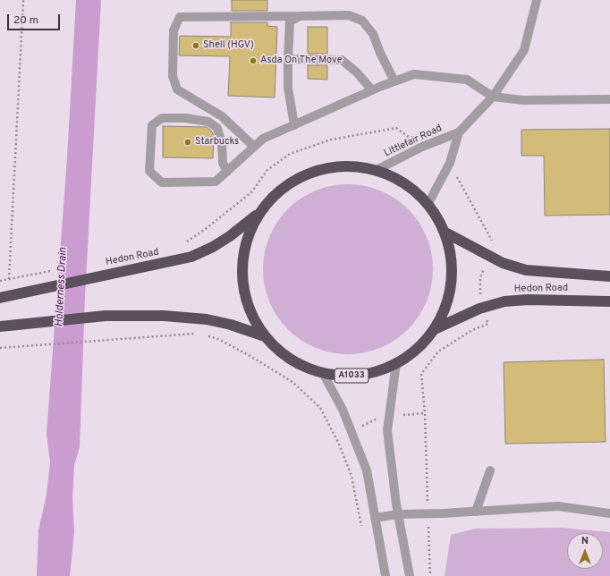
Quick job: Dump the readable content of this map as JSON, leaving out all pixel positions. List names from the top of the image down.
{
  "streets": {
    "highway": ["Hedon Road", "A1033"],
    "street": ["Littlefair Road"]
  },
  "crossings": [
    ["Littlefair Road", "A1033"],
    ["Hedon Road", "A1033"]
  ],
  "water": ["Holderness Drain"],
  "places": ["Shell (HGV)", "Asda On The Move", "Starbucks"],
  "scale_bar": "20 m",
  "north": "top"
}
